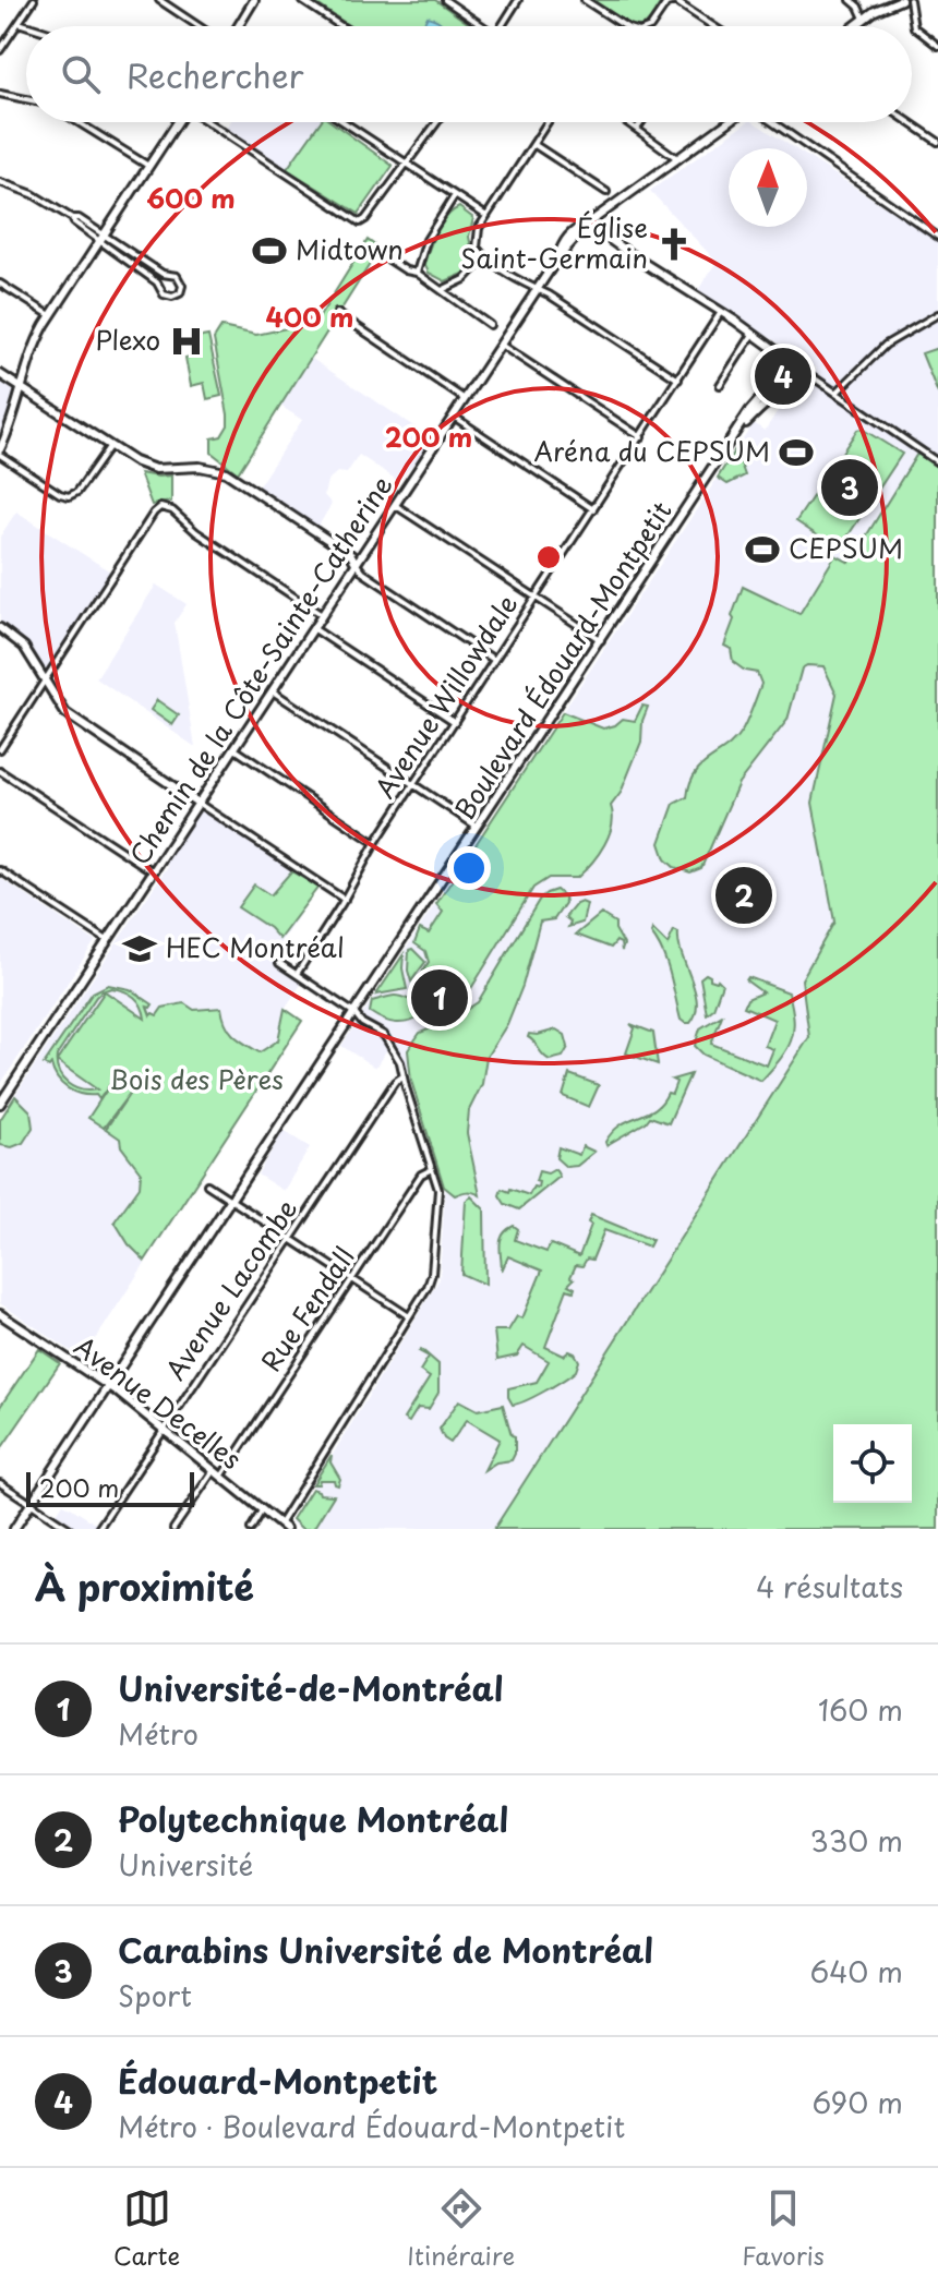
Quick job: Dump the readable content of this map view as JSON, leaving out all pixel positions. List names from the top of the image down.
{
  "streets": {
    "street": [
      "Boulevard Édouard-Montpetit",
      "Chemin de la Côte-Sainte-Catherine",
      "Avenue Willowdale",
      "Avenue Lacombe",
      "Rue Fendall",
      "Avenue Decelles"
    ]
  },
  "crossings": [
    ["Boulevard Édouard-Montpetit", "Avenue Decelles"],
    ["Avenue Lacombe", "Avenue Decelles"],
    ["Rue Fendall", "Avenue Decelles"]
  ],
  "parks": ["Bois des Pères"],
  "places": {
    "church": ["Église Saint-Germain"],
    "sports": ["Midtown", "Aréna du CEPSUM", "CEPSUM"],
    "hospital": ["Plexo"],
    "school or university": ["HEC Montréal"]
  },
  "scale_bar": "200 m",
  "north": "top",
  "page": {
    "search": "Rechercher",
    "pins": [
      "4",
      "3",
      "2",
      "1"
    ],
    "scale": "200 m",
    "heading": ["À proximité", "4 résultats"],
    "list": [
      {
        "mark": "1",
        "name": "Université-de-Montréal",
        "note": "Métro",
        "value": "160 m"
      },
      {
        "mark": "2",
        "name": "Polytechnique Montréal",
        "note": "Université",
        "value": "330 m"
      },
      {
        "mark": "3",
        "name": "Carabins Université de Montréal",
        "note": "Sport",
        "value": "640 m"
      },
      {
        "mark": "4",
        "name": "Édouard-Montpetit",
        "note": "Métro · Boulevard Édouard-Montpetit",
        "value": "690 m"
      }
    ],
    "nav": ["Carte", "Itinéraire", "Favoris"]
  },
  "rings": ["600 m", "400 m", "200 m"]
}
